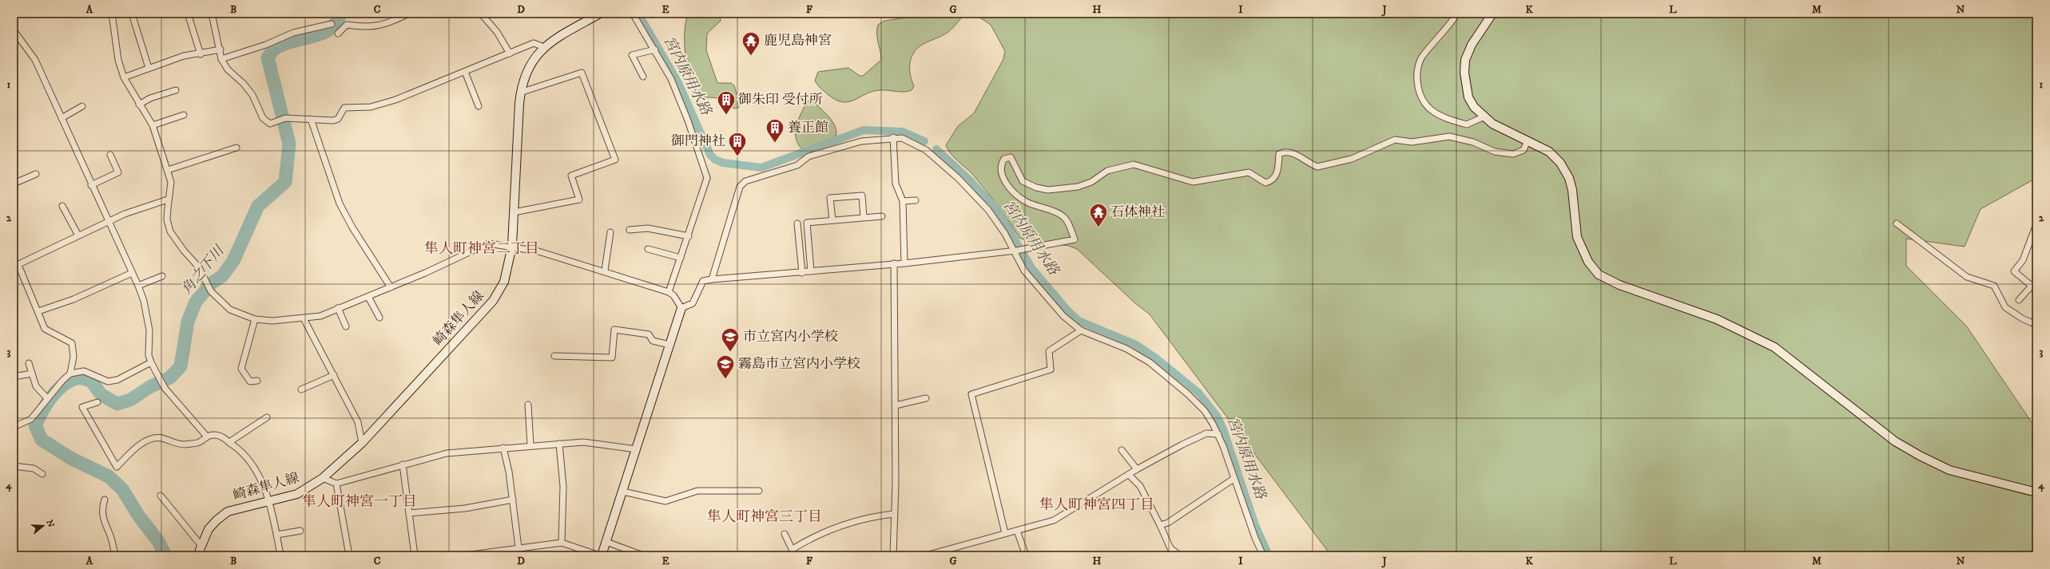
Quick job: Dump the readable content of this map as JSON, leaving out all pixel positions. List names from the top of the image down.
{
  "streets": {
    "street": ["崎森隼人線"]
  },
  "districts": [
    "隼人町神宮二丁目",
    "隼人町神宮一丁目",
    "隼人町神宮四丁目",
    "隼人町神宮三丁目"
  ],
  "water": ["宮内原用水路", "角之下川"],
  "places": {
    "temple": ["鹿児島神宮", "石体神社"],
    "building": ["御朱印 受付所", "養正館", "御門神社"],
    "school or university": ["市立宮内小学校", "霧島市立宮内小学校"]
  },
  "north": "right",
  "grid": {
    "columns": [
      "A",
      "B",
      "C",
      "D",
      "E",
      "F",
      "G",
      "H",
      "I",
      "J",
      "K",
      "L",
      "M",
      "N"
    ],
    "rows": [
      "1",
      "2",
      "3",
      "4"
    ]
  }
}
